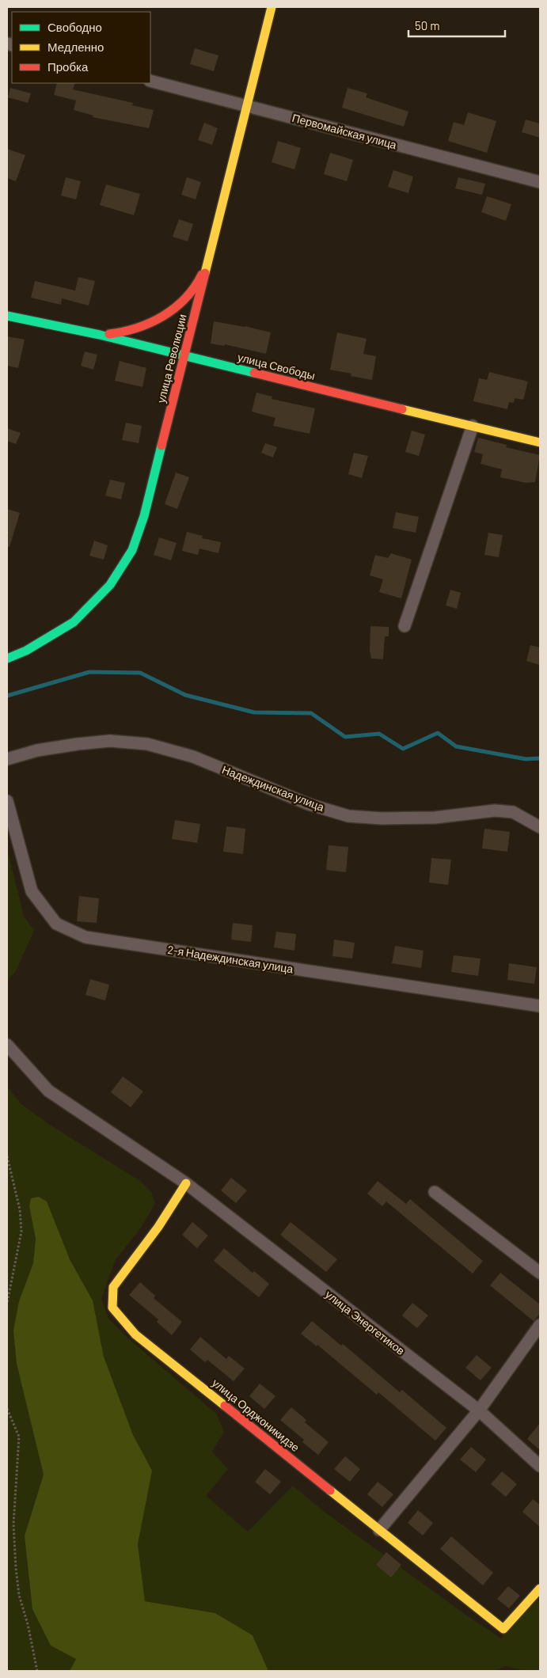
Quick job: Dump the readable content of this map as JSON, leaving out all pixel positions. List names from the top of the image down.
{
  "streets": {
    "street": [
      "Первомайская улица",
      "улица Революции",
      "улица Свободы",
      "Надеждинская улица",
      "2-я Надеждинская улица",
      "улица Энергетиков",
      "улица Орджоникидзе"
    ]
  },
  "crossings": [
    ["Первомайская улица", "улица Революции"],
    ["улица Революции", "улица Свободы"],
    ["улица Энергетиков", "улица Орджоникидзе"]
  ],
  "legend": ["Свободно", "Медленно", "Пробка"],
  "scale_bar": "50 m"
}
